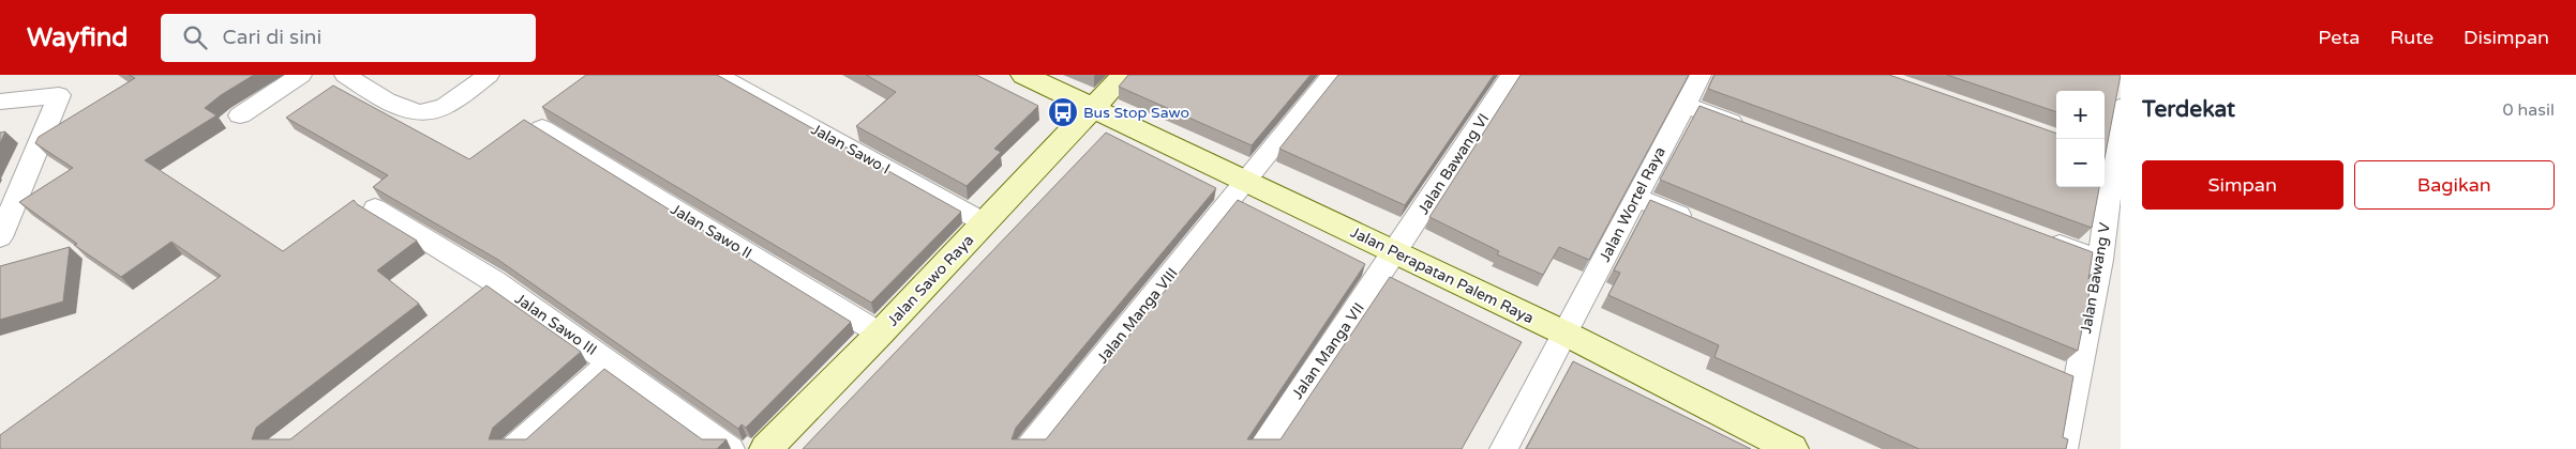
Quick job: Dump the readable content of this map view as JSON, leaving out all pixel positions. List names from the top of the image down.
{
  "streets": {
    "street": [
      "Jalan Sawo I",
      "Jalan Bawang VI",
      "Jalan Wortel Raya",
      "Jalan Sawo II",
      "Jalan Perapatan Palem Raya",
      "Jalan Bawang V",
      "Jalan Sawo Raya",
      "Jalan Manga VIII",
      "Jalan Sawo III",
      "Jalan Manga VII"
    ]
  },
  "crossings": [
    ["Jalan Sawo I", "Jalan Sawo Raya"],
    ["Jalan Bawang VI", "Jalan Perapatan Palem Raya"],
    ["Jalan Bawang VI", "Jalan Manga VII"],
    ["Jalan Wortel Raya", "Jalan Perapatan Palem Raya"],
    ["Jalan Sawo II", "Jalan Sawo Raya"],
    ["Jalan Perapatan Palem Raya", "Jalan Sawo Raya"],
    ["Jalan Perapatan Palem Raya", "Jalan Manga VIII"],
    ["Jalan Perapatan Palem Raya", "Jalan Manga VII"]
  ],
  "places": {
    "bus stop": ["Bus Stop Sawo"]
  },
  "page": {
    "header": "Wayfind",
    "search": "Cari di sini",
    "nav": ["Peta", "Rute", "Disimpan"],
    "heading": ["Terdekat", "0 hasil"],
    "map_buttons": ["+", "−"],
    "buttons": ["Simpan", "Bagikan"]
  }
}
